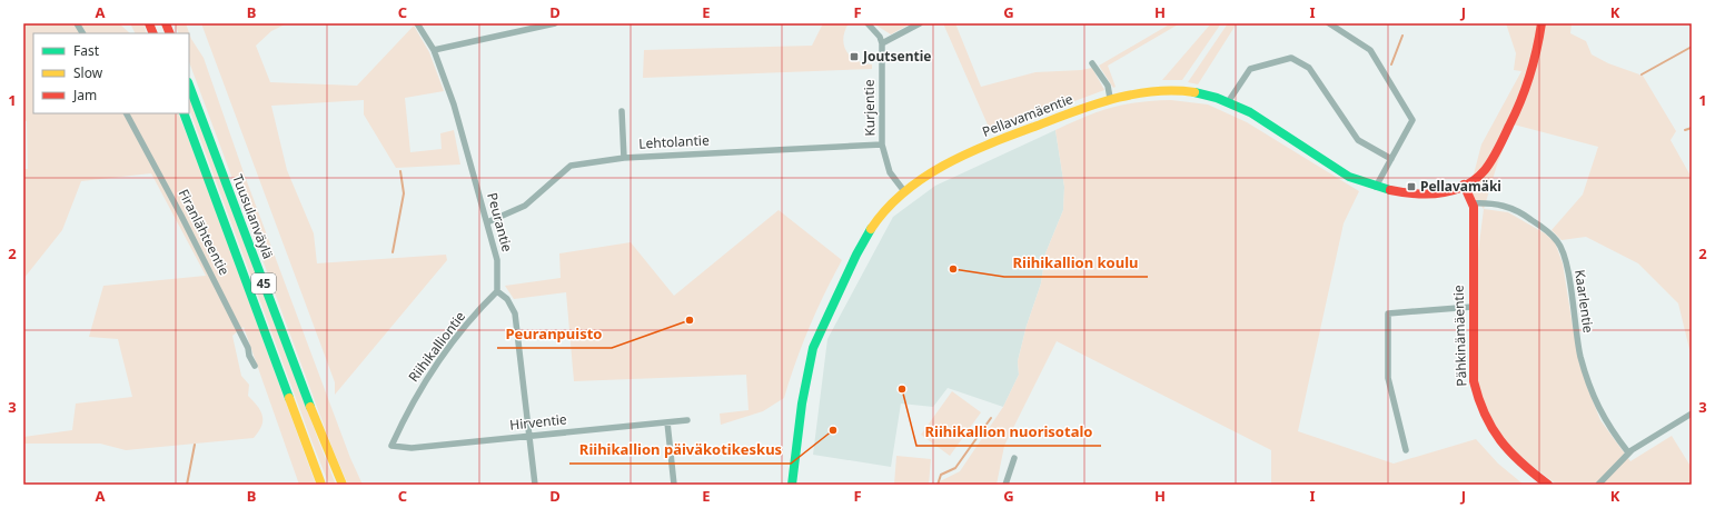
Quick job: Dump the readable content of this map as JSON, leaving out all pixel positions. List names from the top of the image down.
{
  "streets": {
    "street": [
      "Kurjentie",
      "Pellavamäentie",
      "Lehtolantie",
      "Tuusulanväylä",
      "Peurantie",
      "Firanlähteentie",
      "45",
      "Kaarlentie",
      "Pähkinämäentie",
      "Riihikalliontie",
      "Hirventie"
    ]
  },
  "crossings": [
    ["Kurjentie", "Pellavamäentie"],
    ["Kurjentie", "Lehtolantie"],
    ["Pellavamäentie", "Pähkinämäentie"],
    ["Lehtolantie", "Peurantie"],
    ["Peurantie", "Riihikalliontie"],
    ["Kaarlentie", "Pähkinämäentie"],
    ["Riihikalliontie", "Hirventie"]
  ],
  "places": {
    "transit": ["Joutsentie", "Pellavamäki"],
    "other": [
      "Riihikallion koulu",
      "Peuranpuisto",
      "Riihikallion nuorisotalo",
      "Riihikallion päiväkotikeskus"
    ]
  },
  "legend": ["Fast", "Slow", "Jam"],
  "grid": {
    "columns": [
      "A",
      "B",
      "C",
      "D",
      "E",
      "F",
      "G",
      "H",
      "I",
      "J",
      "K"
    ],
    "rows": ["1", "2", "3"]
  }
}
